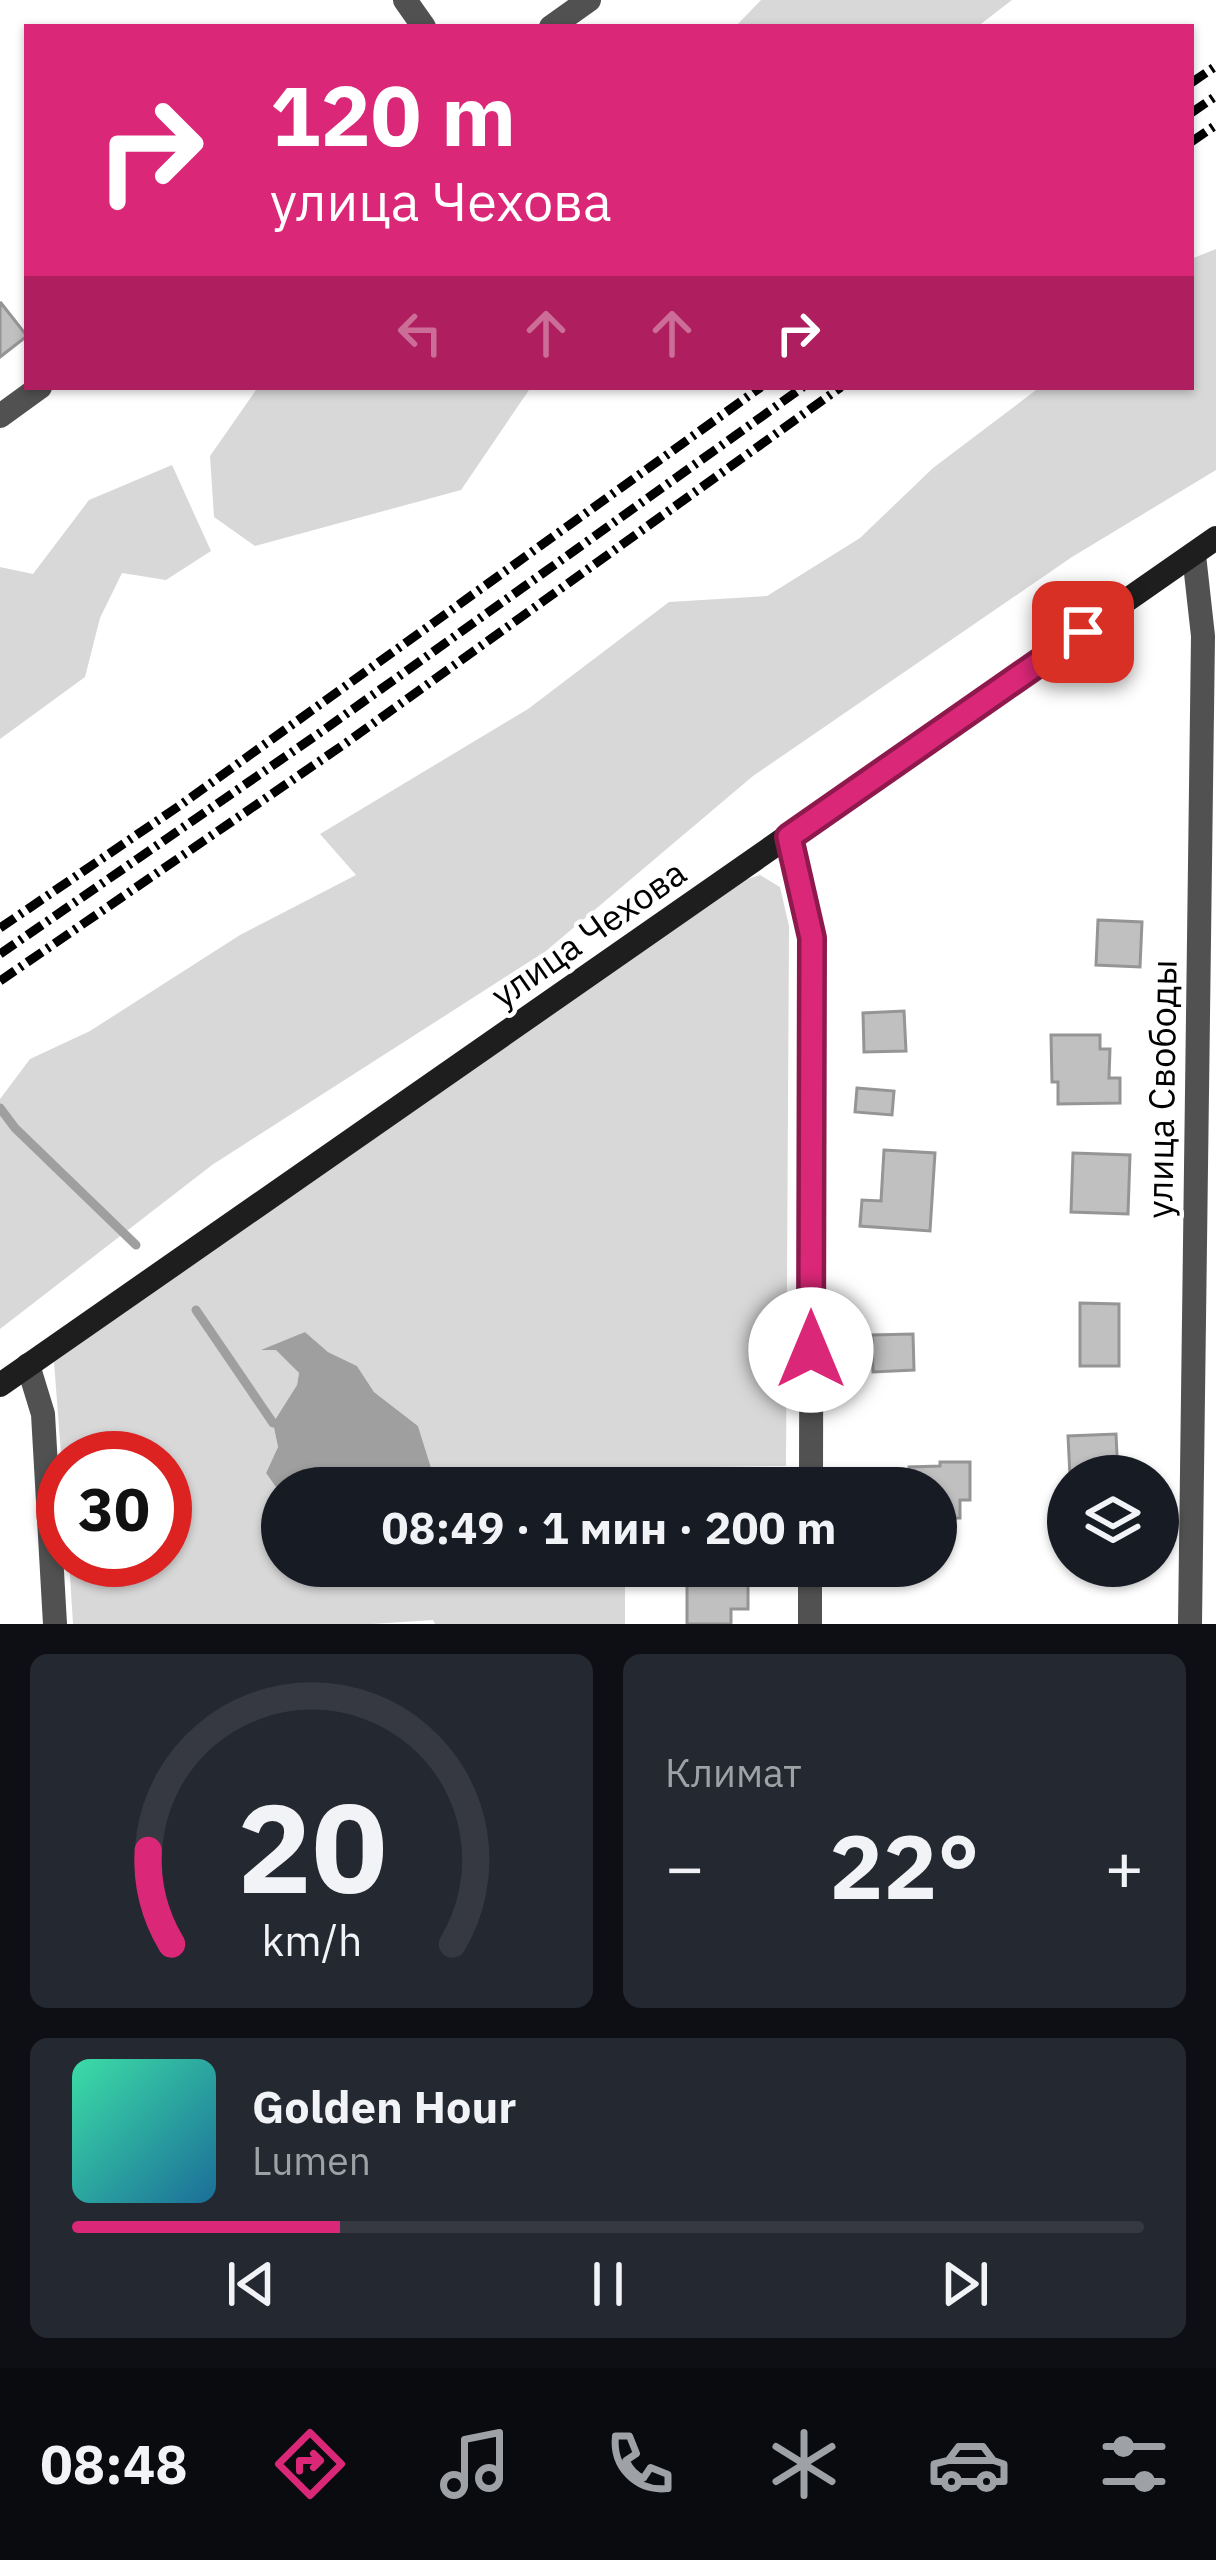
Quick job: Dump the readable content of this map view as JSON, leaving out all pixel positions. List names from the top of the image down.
{
  "streets": {
    "street": ["улица Чехова", "улица Свободы"]
  },
  "crossings": [
    ["улица Чехова", "улица Свободы"]
  ],
  "page": {
    "turn": ["120 m", "улица Чехова"],
    "limit": "30",
    "trip": "08:49 · 1 мин · 200 m",
    "tile": "Климат",
    "heat": ["−", "22°", "+"],
    "song": ["Golden Hour", "Lumen"],
    "tabs": "08:48",
    "gauge": ["20", "km/h"]
  }
}
